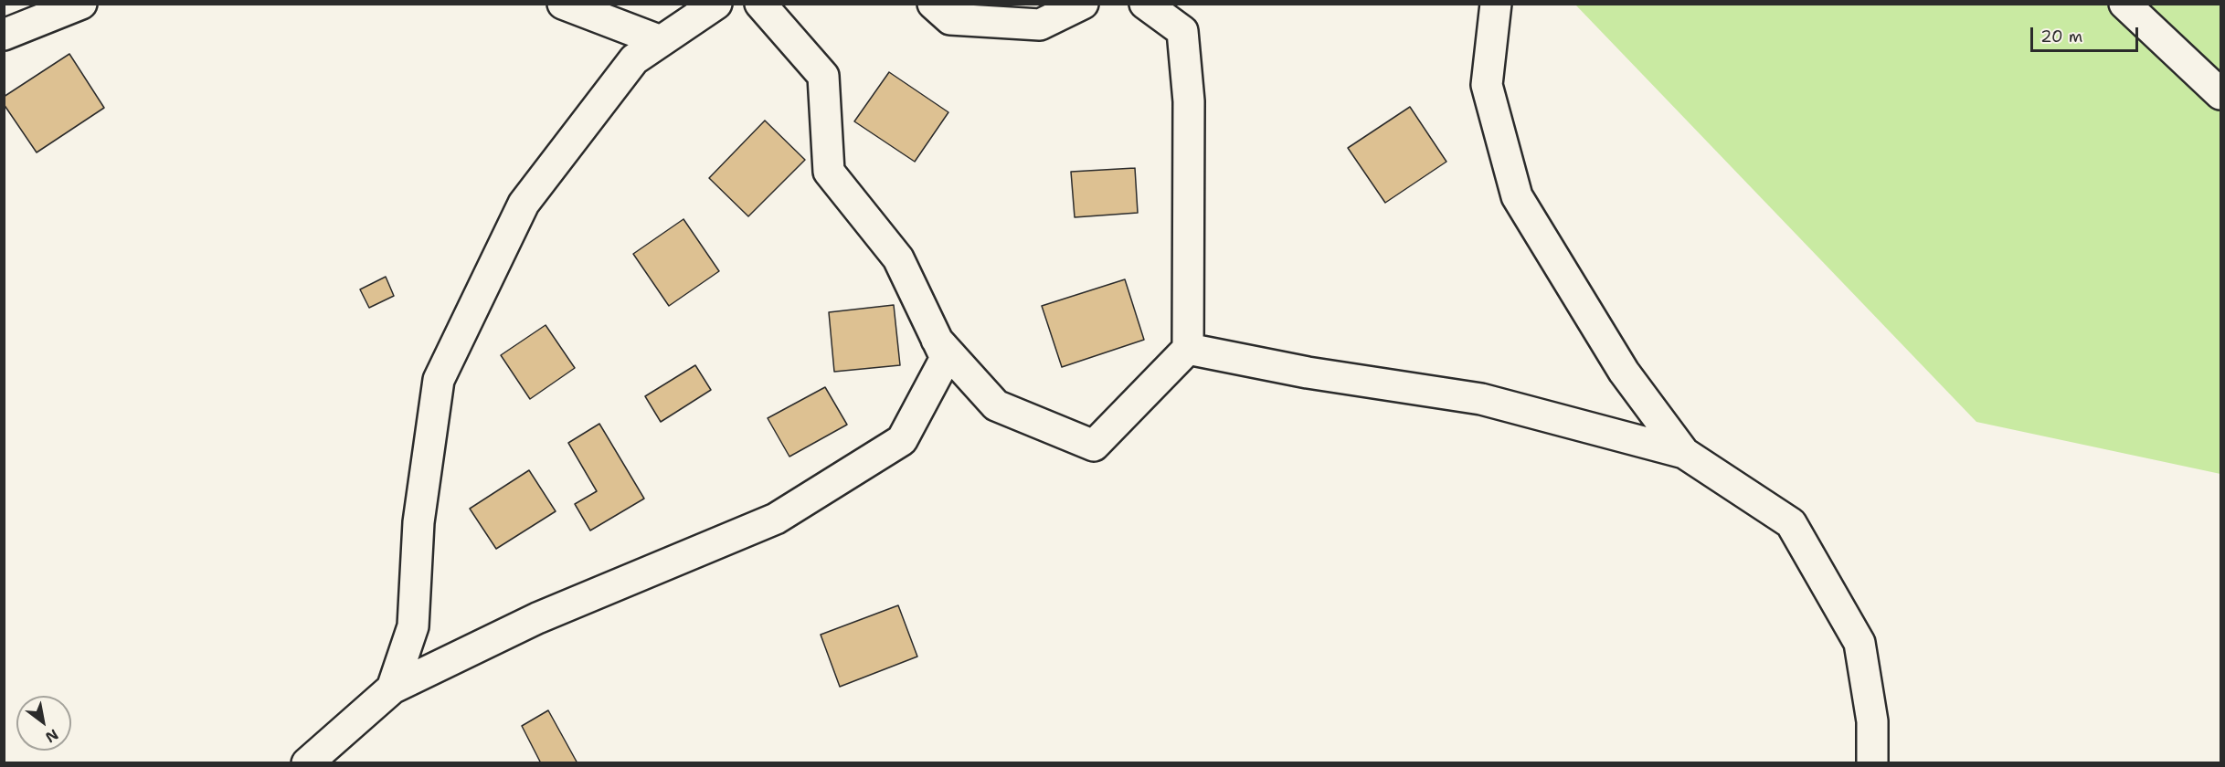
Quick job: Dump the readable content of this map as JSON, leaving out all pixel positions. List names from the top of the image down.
{
  "scale_bar": "20 m",
  "north": "bottom right"
}
